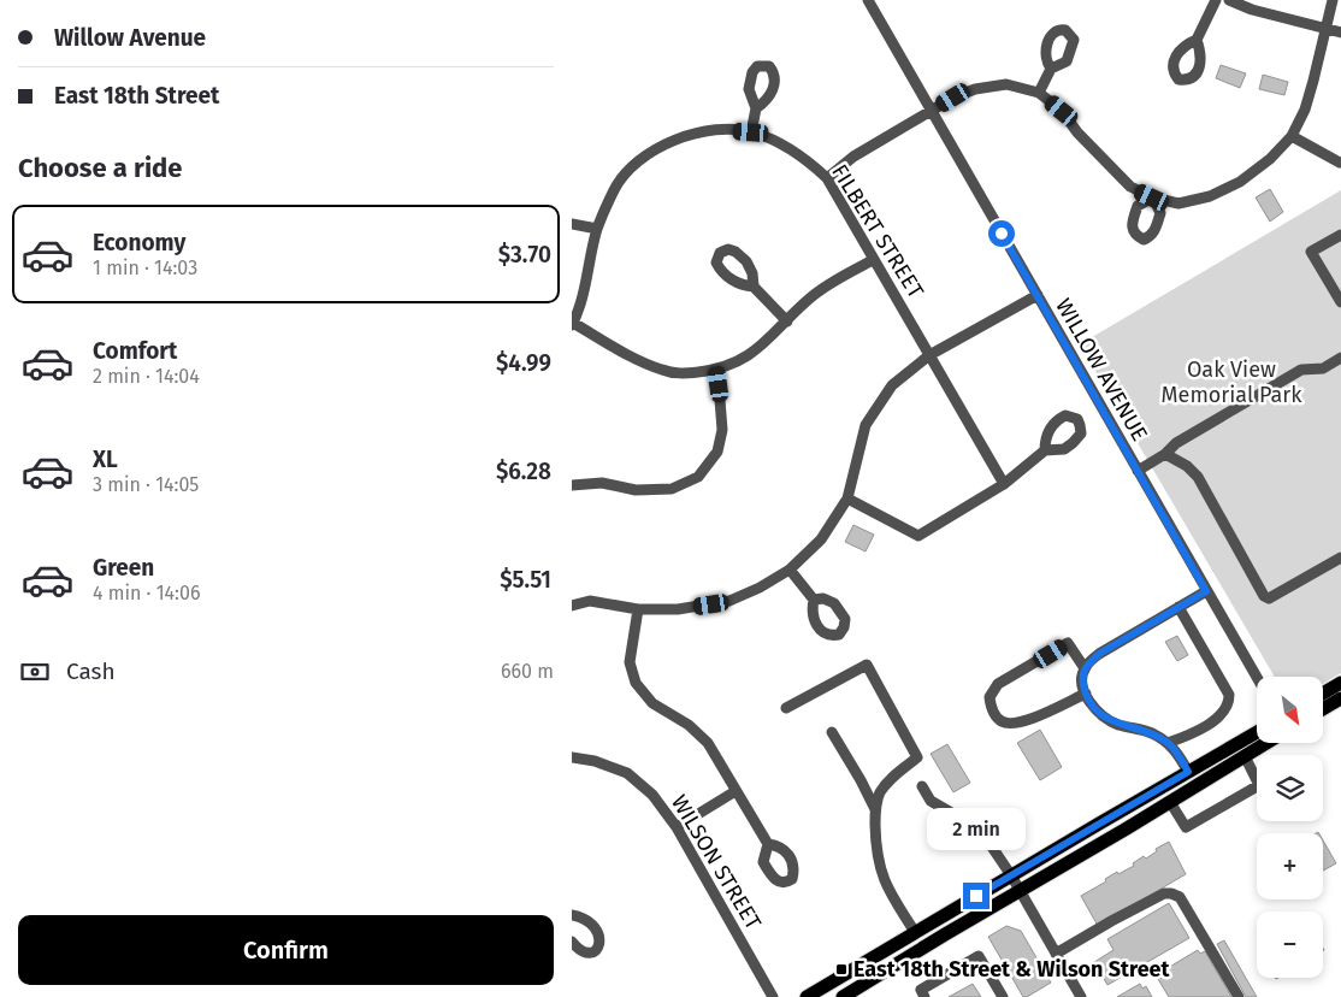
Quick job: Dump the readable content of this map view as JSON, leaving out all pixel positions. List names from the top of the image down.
{
  "streets": {
    "street": ["FILBERT STREET", "WILLOW AVENUE", "WILSON STREET"]
  },
  "parks": ["Oak View Memorial Park"],
  "places": {
    "transit": ["East 18th Street & Wilson Street"]
  },
  "north": "bottom right",
  "page": {
    "banner": ["Willow Avenue", "East 18th Street"],
    "heading": "Choose a ride",
    "list": [
      {
        "name": "Economy",
        "note": "1 min · 14:03",
        "value": "$3.70"
      },
      {
        "name": "Comfort",
        "note": "2 min · 14:04",
        "value": "$4.99"
      },
      {
        "name": "XL",
        "note": "3 min · 14:05",
        "value": "$6.28"
      },
      {
        "name": "Green",
        "note": "4 min · 14:06",
        "value": "$5.51"
      }
    ],
    "pay": ["Cash", "660 m"],
    "map_buttons": ["+", "−"],
    "bubble": "2 min",
    "buttons": "Confirm"
  }
}
